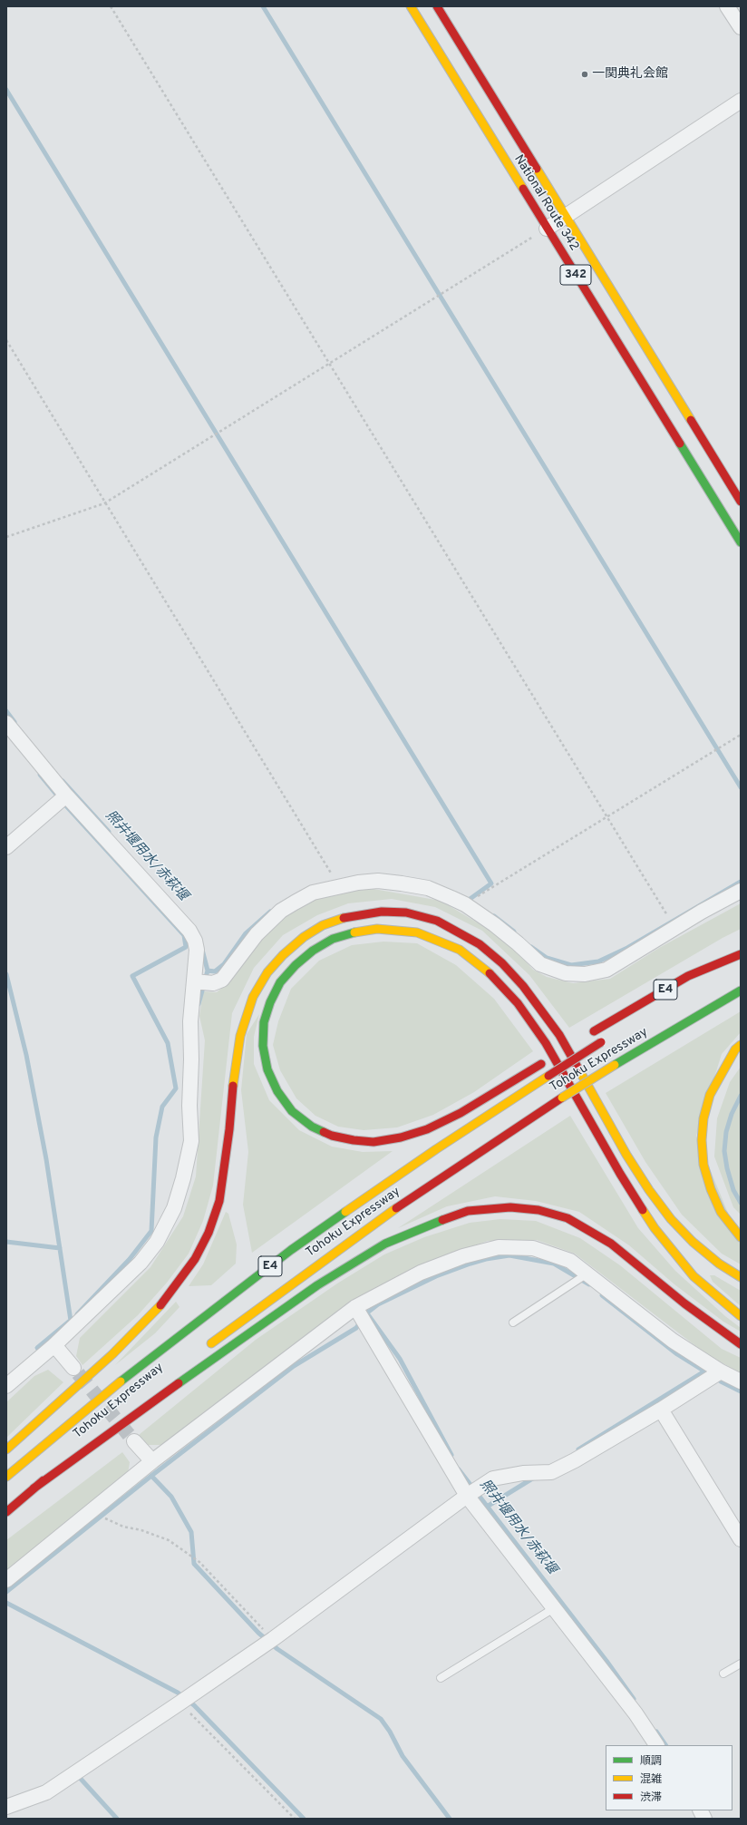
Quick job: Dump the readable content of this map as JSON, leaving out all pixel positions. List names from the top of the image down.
{
  "streets": {
    "highway": [
      "National Route 342",
      "342",
      "E4",
      "Tohoku Expressway"
    ]
  },
  "water": ["照井堰用水/赤萩堰"],
  "places": ["一関典礼会館"],
  "legend": ["順調", "混雑", "渋滞"]
}
